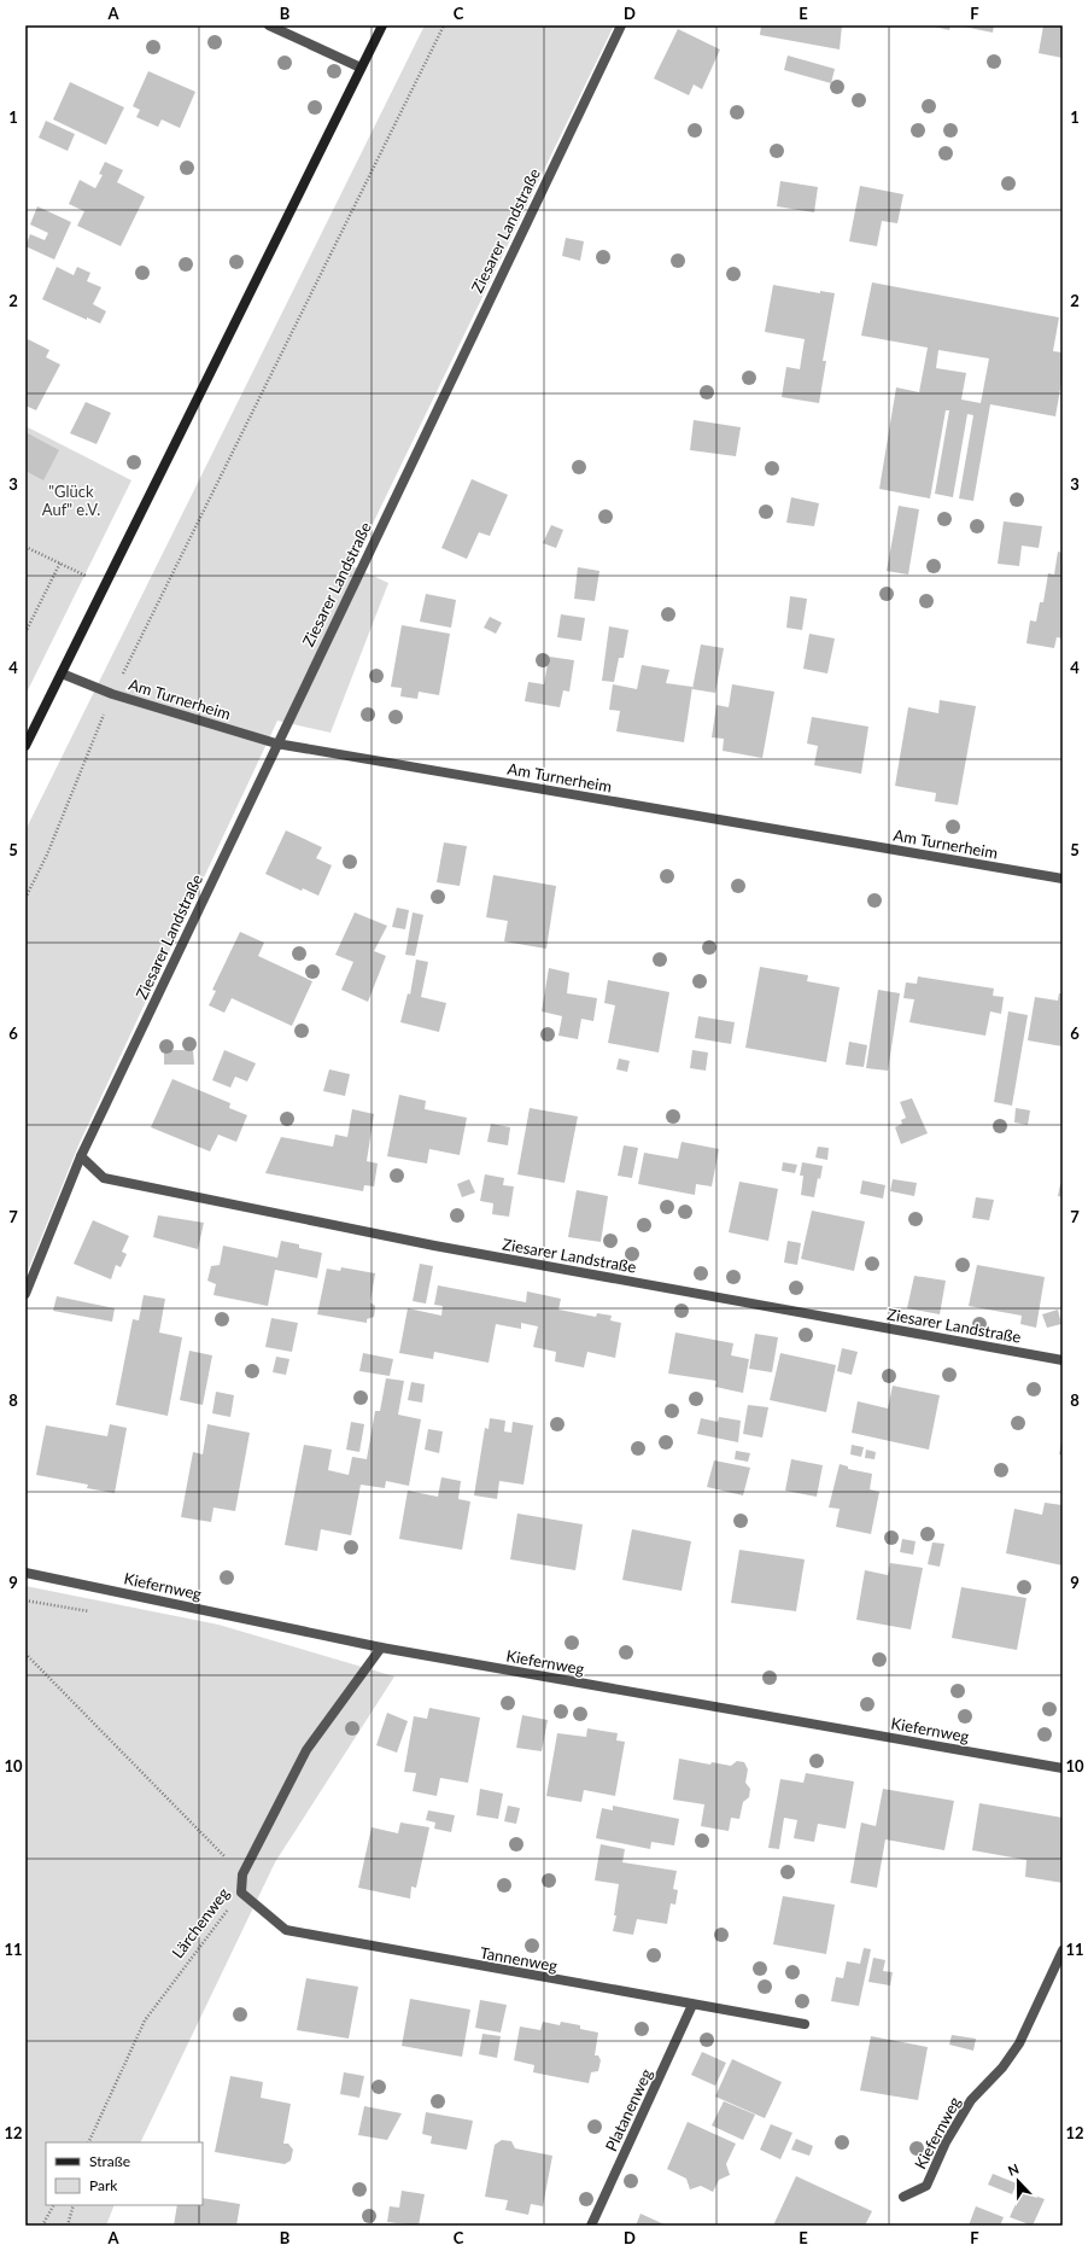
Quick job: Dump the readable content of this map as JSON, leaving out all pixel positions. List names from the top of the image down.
{
  "streets": {
    "street": [
      "Ziesarer Landstraße",
      "Am Turnerheim",
      "Kiefernweg",
      "Lärchenweg",
      "Tannenweg",
      "Platanenweg"
    ]
  },
  "crossings": [
    ["Ziesarer Landstraße", "Am Turnerheim"],
    ["Kiefernweg", "Lärchenweg"],
    ["Lärchenweg", "Tannenweg"],
    ["Tannenweg", "Platanenweg"]
  ],
  "parks": ["\"Glück Auf\" e.V."],
  "legend": ["Straße", "Park"],
  "north": "top",
  "grid": {
    "columns": [
      "A",
      "B",
      "C",
      "D",
      "E",
      "F"
    ],
    "rows": [
      "1",
      "2",
      "3",
      "4",
      "5",
      "6",
      "7",
      "8",
      "9",
      "10",
      "11",
      "12"
    ]
  }
}
